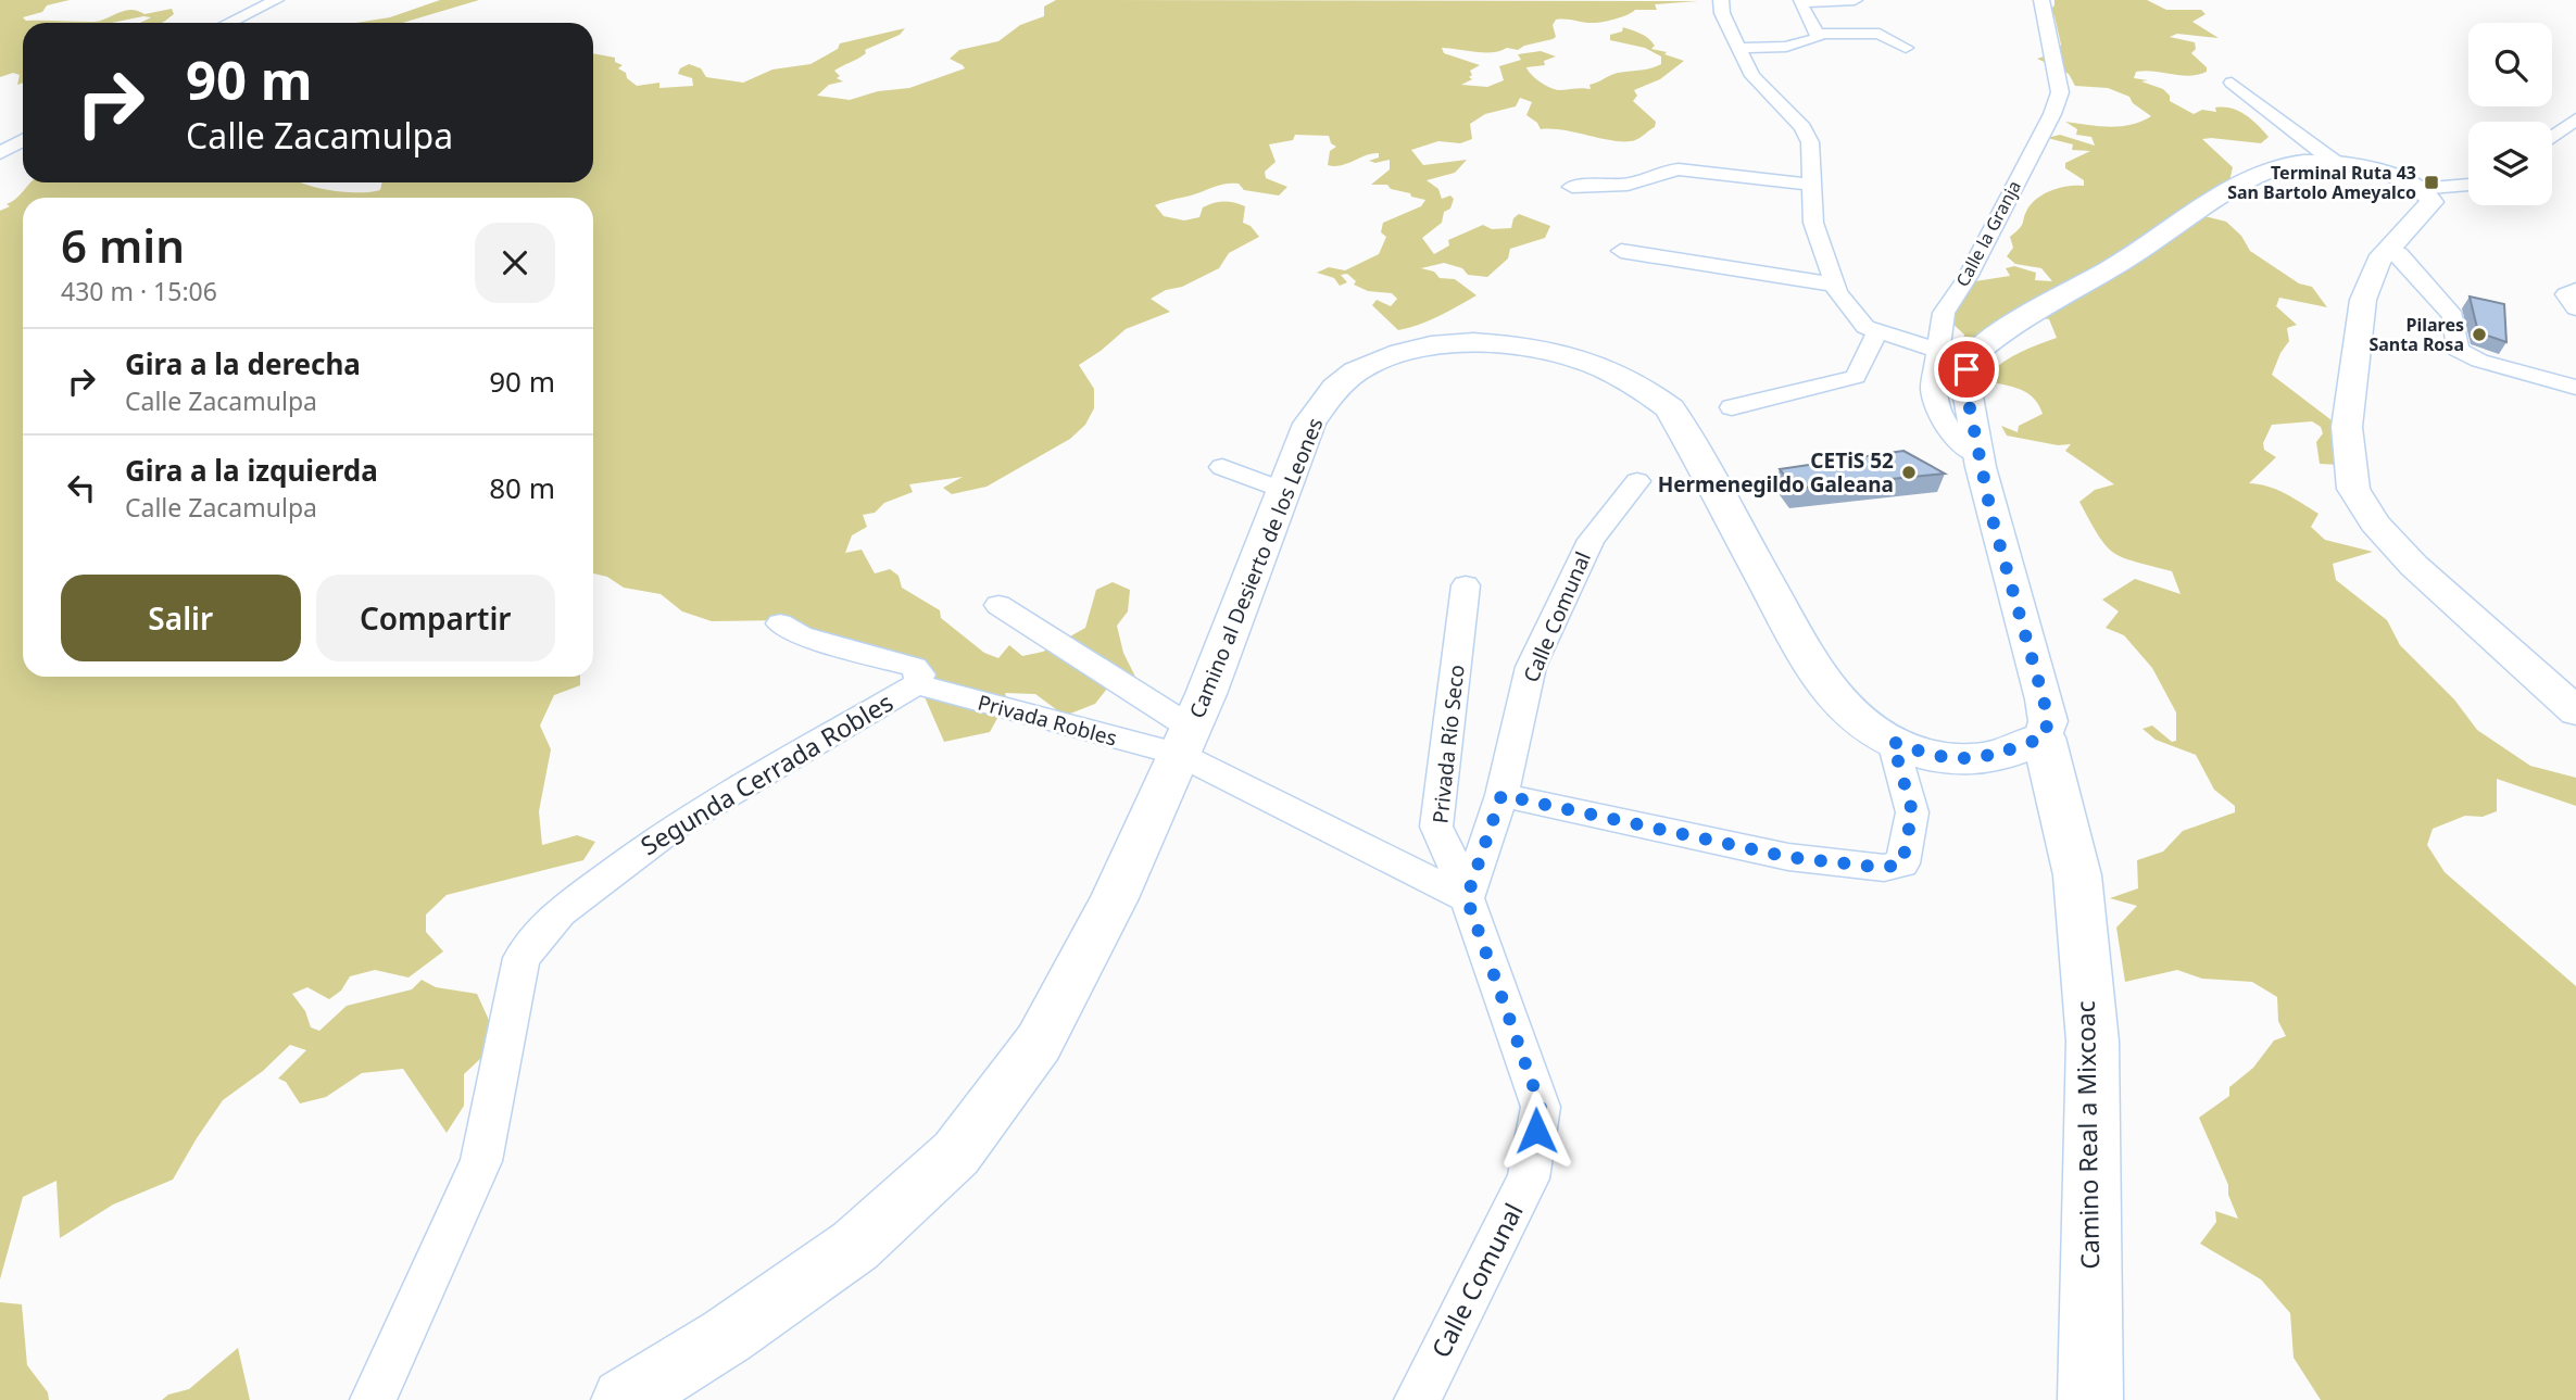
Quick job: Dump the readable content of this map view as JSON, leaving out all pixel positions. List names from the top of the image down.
{
  "streets": {
    "main road": ["Camino al Desierto de los Leones", "Camino Real a Mixcoac"],
    "street": [
      "Calle la Granja",
      "Calle Comunal",
      "Privada Robles",
      "Privada Río Seco",
      "Segunda Cerrada Robles"
    ]
  },
  "crossings": [
    ["Camino al Desierto de los Leones", "Privada Robles"],
    ["Camino al Desierto de los Leones", "Camino Real a Mixcoac"],
    ["Calle Comunal", "Privada Río Seco"],
    ["Privada Robles", "Segunda Cerrada Robles"]
  ],
  "places": {
    "transit": ["Terminal Ruta 43 San Bartolo Ameyalco"],
    "other": ["Pilares Santa Rosa", "CETiS 52 Hermenegildo Galeana"]
  },
  "page": {
    "turn": ["90 m", "Calle Zacamulpa"],
    "heading": ["6 min", "430 m · 15:06"],
    "list": [
      {
        "name": "Gira a la derecha",
        "note": "Calle Zacamulpa",
        "value": "90 m"
      },
      {
        "name": "Gira a la izquierda",
        "note": "Calle Zacamulpa",
        "value": "80 m"
      }
    ],
    "buttons": ["Salir", "Compartir"]
  }
}
